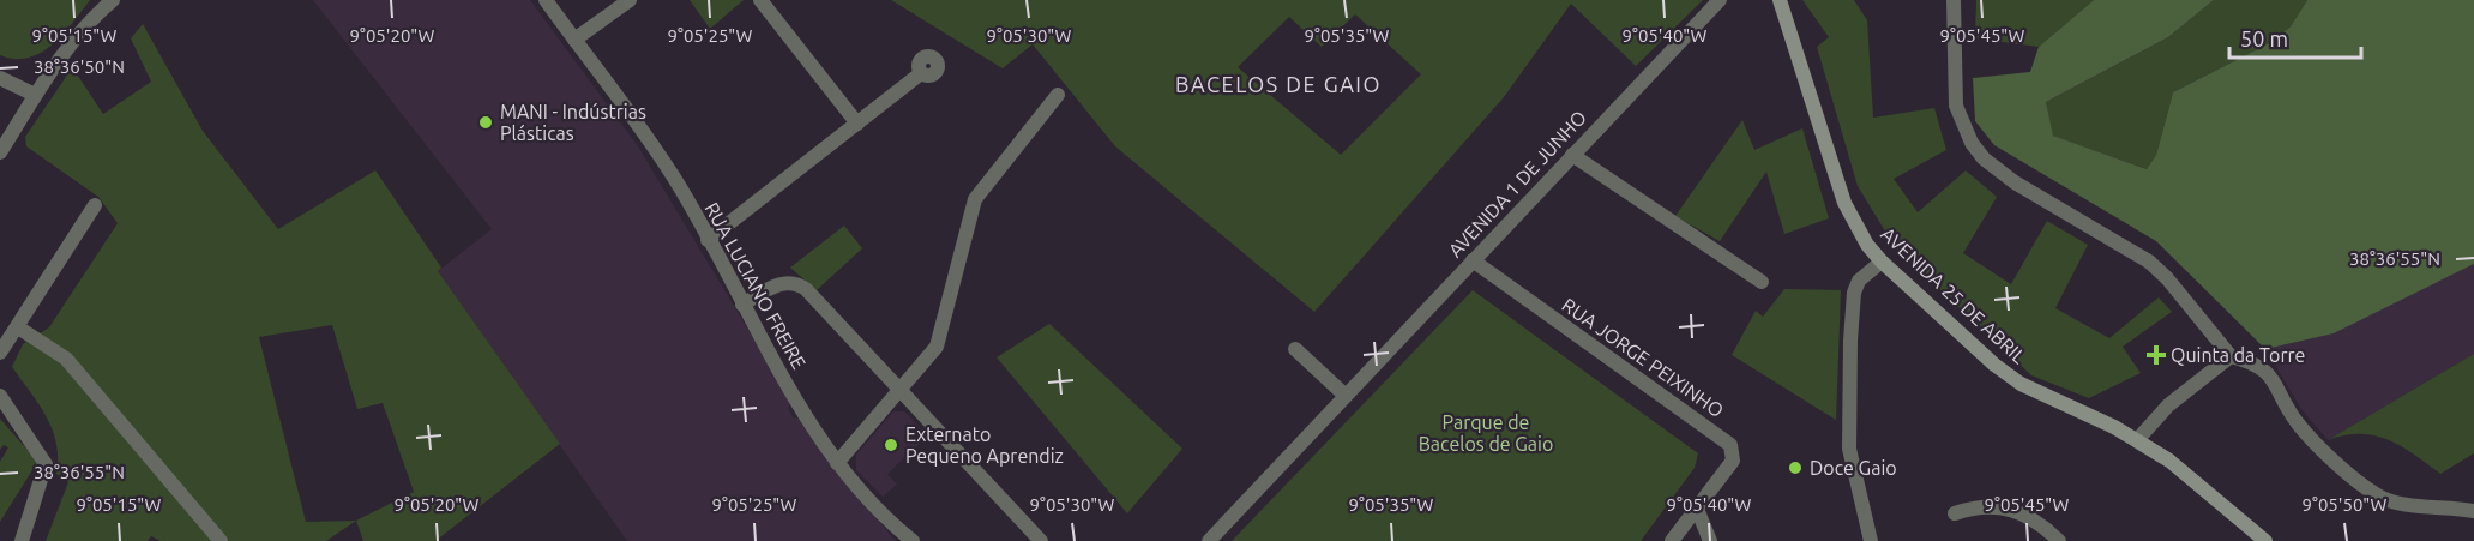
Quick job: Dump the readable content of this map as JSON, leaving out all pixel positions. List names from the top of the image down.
{
  "streets": {
    "main road": ["AVENIDA 25 DE ABRIL"],
    "street": ["AVENIDA 1 DE JUNHO", "RUA LUCIANO FREIRE", "RUA JORGE PEIXINHO"]
  },
  "crossings": [
    ["AVENIDA 1 DE JUNHO", "RUA JORGE PEIXINHO"]
  ],
  "districts": ["BACELOS DE GAIO"],
  "parks": ["Parque de Bacelos de Gaio"],
  "places": {
    "other": ["MANI - Indústrias Plásticas", "Externato Pequeno Aprendiz", "Doce Gaio"],
    "health": ["Quinta da Torre"]
  },
  "scale_bar": "50 m",
  "coordinates": [
    "9°05'15\"W",
    "9°05'20\"W",
    "9°05'25\"W",
    "9°05'30\"W",
    "9°05'35\"W",
    "9°05'40\"W",
    "9°05'45\"W",
    "38°36'50\"N",
    "38°36'55\"N",
    "9°05'50\"W"
  ]
}
